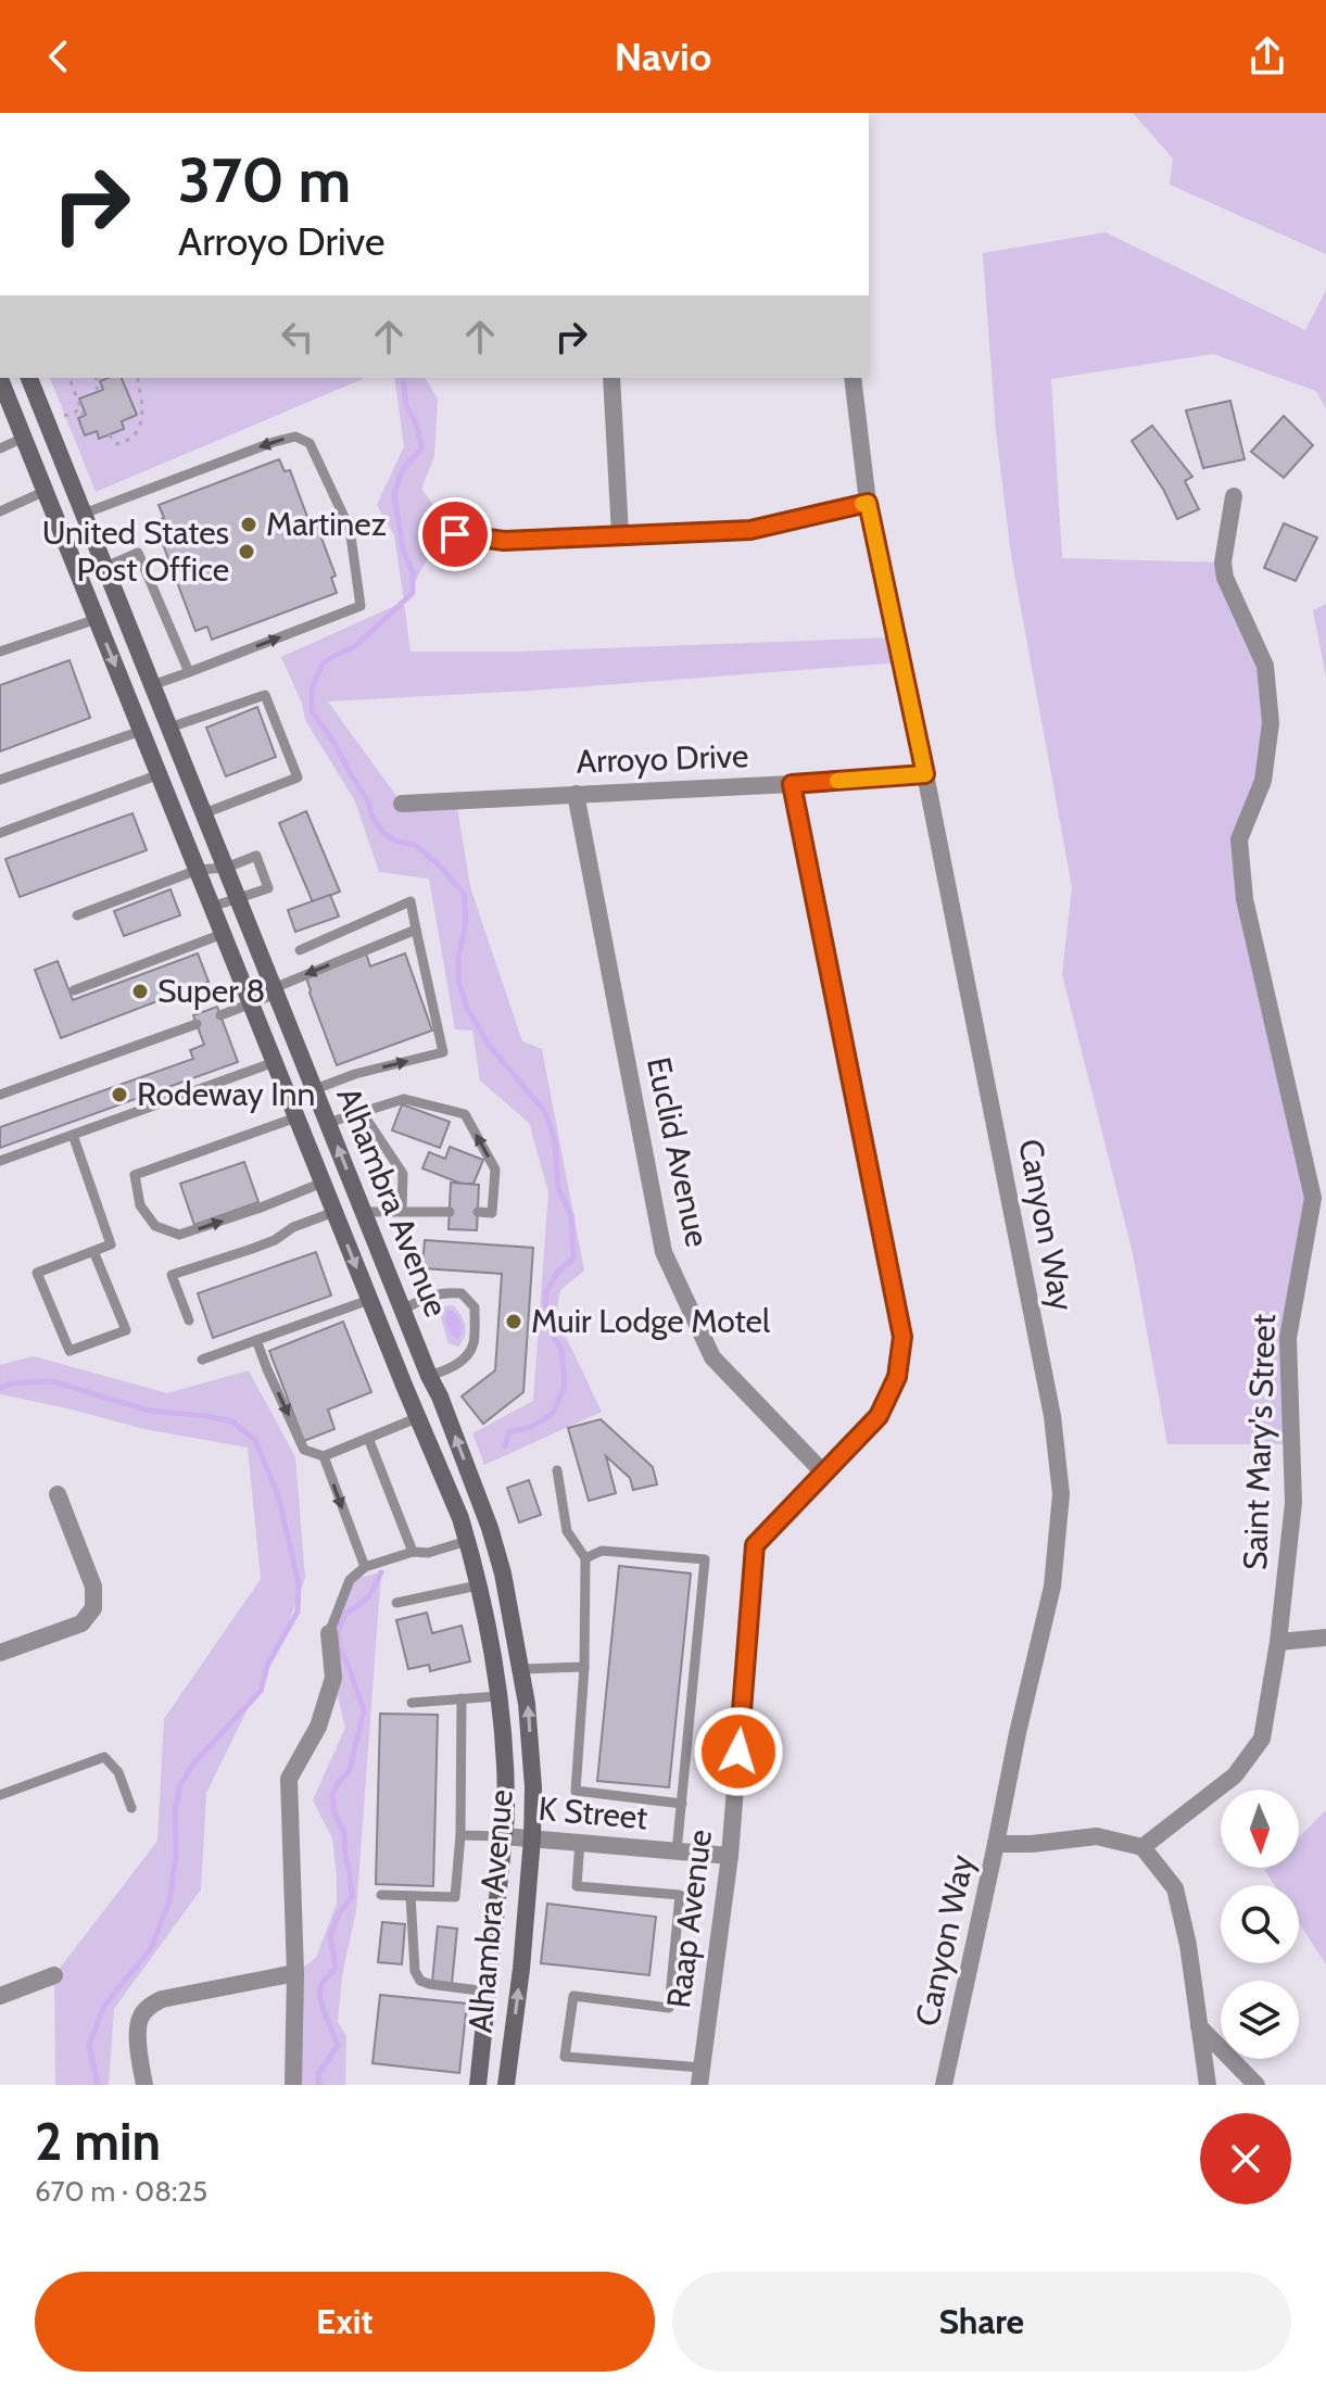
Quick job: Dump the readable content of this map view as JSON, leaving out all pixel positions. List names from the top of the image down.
{
  "streets": {
    "main road": ["Alhambra Avenue"],
    "street": [
      "Arroyo Drive",
      "Euclid Avenue",
      "Canyon Way",
      "Saint Mary's Street",
      "K Street",
      "Raap Avenue"
    ]
  },
  "crossings": [
    ["Arroyo Drive", "Euclid Avenue"],
    ["Arroyo Drive", "Canyon Way"],
    ["Arroyo Drive", "Raap Avenue"],
    ["Euclid Avenue", "Raap Avenue"],
    ["Alhambra Avenue", "K Street"],
    ["K Street", "Raap Avenue"]
  ],
  "places": [
    "Martinez",
    "United States Post Office",
    "Super 8",
    "Rodeway Inn",
    "Muir Lodge Motel"
  ],
  "north": "bottom",
  "page": {
    "header": "Navio",
    "turn": ["370 m", "Arroyo Drive"],
    "heading": ["2 min", "670 m · 08:25"],
    "buttons": ["Exit", "Share"]
  }
}
